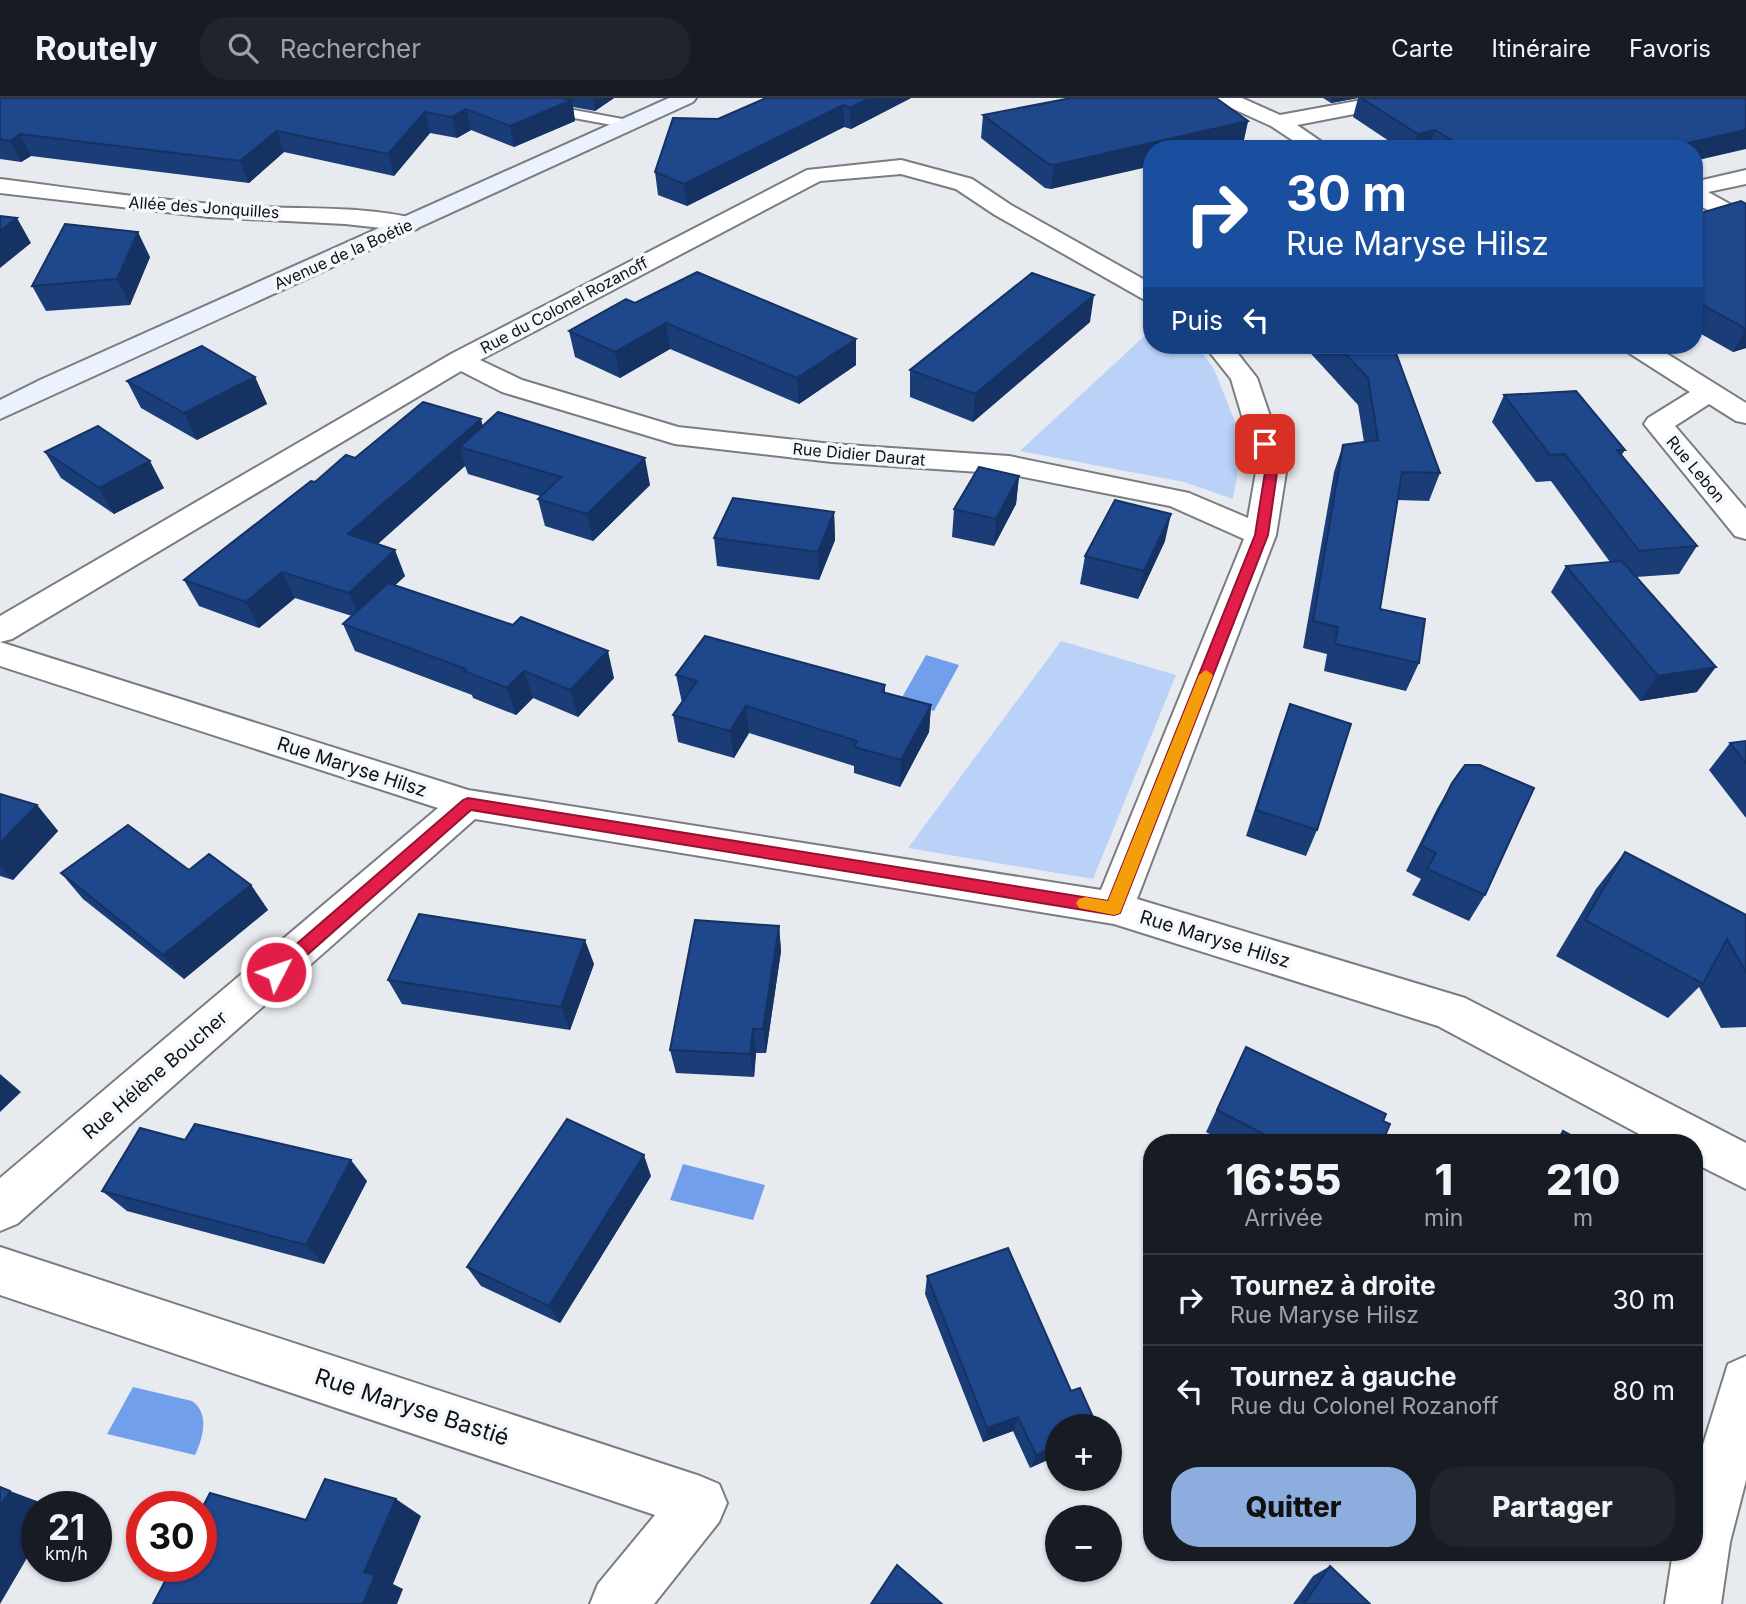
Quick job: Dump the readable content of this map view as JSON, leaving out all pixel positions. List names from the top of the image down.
{
  "streets": {
    "main road": ["Avenue de la Boétie"],
    "street": [
      "Allée des Jonquilles",
      "Rue du Colonel Rozanoff",
      "Rue Didier Daurat",
      "Rue Lebon",
      "Rue Maryse Hilsz",
      "Rue Hélène Boucher",
      "Rue Maryse Bastié"
    ]
  },
  "crossings": [
    ["Allée des Jonquilles", "Avenue de la Boétie"],
    ["Rue du Colonel Rozanoff", "Rue Didier Daurat"],
    ["Rue Maryse Hilsz", "Rue Hélène Boucher"]
  ],
  "page": {
    "header": "Routely",
    "search": "Rechercher",
    "nav": ["Carte", "Itinéraire", "Favoris"],
    "turn": ["30 m", "Rue Maryse Hilsz"],
    "then": "Puis",
    "eta": [
      "16:55",
      "Arrivée",
      "1",
      "min",
      "210",
      "m"
    ],
    "list": [
      {
        "name": "Tournez à droite",
        "note": "Rue Maryse Hilsz",
        "value": "30 m"
      },
      {
        "name": "Tournez à gauche",
        "note": "Rue du Colonel Rozanoff",
        "value": "80 m"
      }
    ],
    "map_buttons": ["+", "−"],
    "buttons": ["Quitter", "Partager"],
    "speed": "21 km/h",
    "limit": "30"
  }
}
